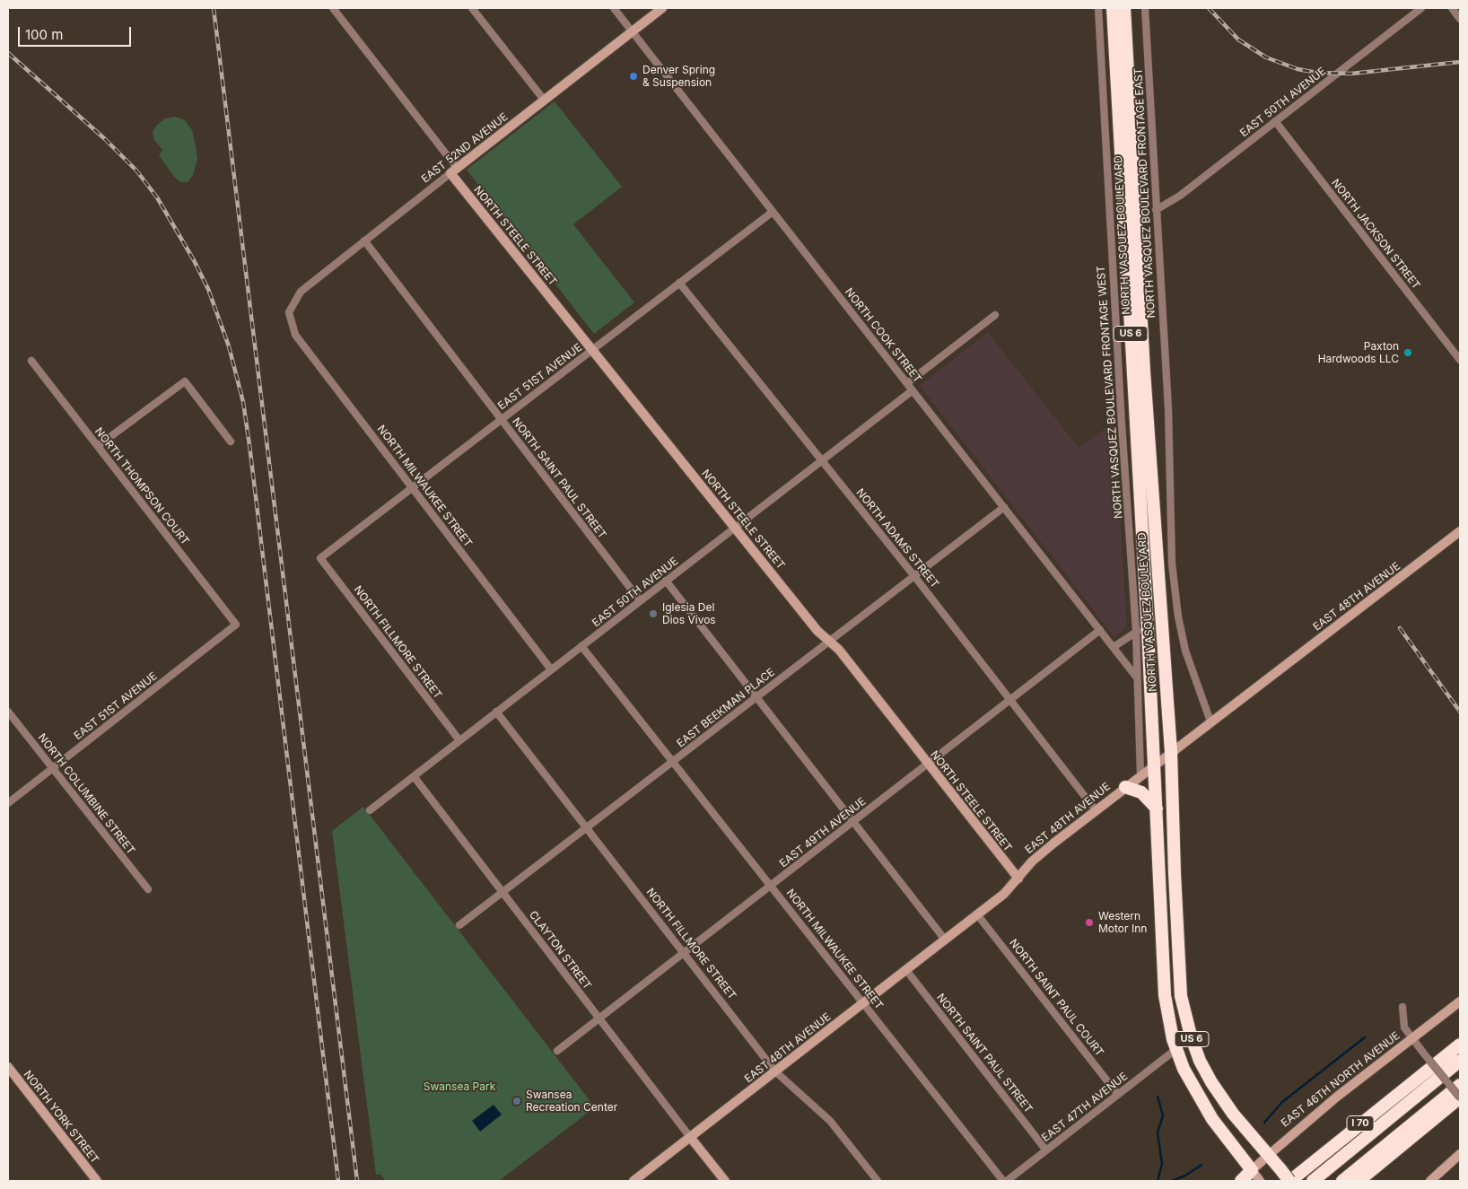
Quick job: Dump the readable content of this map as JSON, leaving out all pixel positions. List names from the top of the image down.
{
  "streets": {
    "highway": [
      "NORTH VASQUEZ BOULEVARD",
      "US 6",
      "EAST 46TH NORTH AVENUE",
      "I 70"
    ],
    "street": [
      "EAST 50TH AVENUE",
      "EAST 52ND AVENUE",
      "NORTH VASQUEZ BOULEVARD FRONTAGE EAST",
      "NORTH JACKSON STREET",
      "NORTH STEELE STREET",
      "NORTH COOK STREET",
      "EAST 51ST AVENUE",
      "NORTH VASQUEZ BOULEVARD FRONTAGE WEST",
      "NORTH SAINT PAUL STREET",
      "NORTH THOMPSON COURT",
      "NORTH MILWAUKEE STREET",
      "NORTH ADAMS STREET",
      "EAST 48TH AVENUE",
      "NORTH FILLMORE STREET",
      "EAST BEEKMAN PLACE",
      "NORTH COLUMBINE STREET",
      "EAST 49TH AVENUE",
      "CLAYTON STREET",
      "NORTH SAINT PAUL COURT",
      "EAST 47TH AVENUE",
      "NORTH YORK STREET"
    ]
  },
  "crossings": [
    ["EAST 50TH AVENUE", "NORTH VASQUEZ BOULEVARD FRONTAGE EAST"],
    ["EAST 50TH AVENUE", "NORTH JACKSON STREET"],
    ["EAST 50TH AVENUE", "NORTH STEELE STREET"],
    ["EAST 50TH AVENUE", "NORTH COOK STREET"],
    ["EAST 50TH AVENUE", "NORTH SAINT PAUL STREET"],
    ["EAST 50TH AVENUE", "NORTH MILWAUKEE STREET"],
    ["EAST 50TH AVENUE", "NORTH ADAMS STREET"],
    ["EAST 50TH AVENUE", "NORTH FILLMORE STREET"],
    ["EAST 50TH AVENUE", "CLAYTON STREET"],
    ["EAST 52ND AVENUE", "NORTH STEELE STREET"],
    ["EAST 52ND AVENUE", "NORTH COOK STREET"],
    ["EAST 52ND AVENUE", "NORTH SAINT PAUL STREET"],
    ["EAST 52ND AVENUE", "NORTH MILWAUKEE STREET"],
    ["NORTH VASQUEZ BOULEVARD FRONTAGE EAST", "EAST 48TH AVENUE"],
    ["NORTH VASQUEZ BOULEVARD", "NORTH VASQUEZ BOULEVARD FRONTAGE WEST"],
    ["NORTH VASQUEZ BOULEVARD", "EAST 48TH AVENUE"],
    ["NORTH VASQUEZ BOULEVARD", "EAST 46TH NORTH AVENUE"],
    ["NORTH VASQUEZ BOULEVARD", "EAST 47TH AVENUE"],
    ["NORTH VASQUEZ BOULEVARD", "I 70"],
    ["NORTH STEELE STREET", "EAST 51ST AVENUE"],
    ["NORTH STEELE STREET", "EAST 48TH AVENUE"],
    ["NORTH STEELE STREET", "EAST BEEKMAN PLACE"],
    ["NORTH STEELE STREET", "EAST 49TH AVENUE"],
    ["NORTH COOK STREET", "EAST 51ST AVENUE"],
    ["NORTH COOK STREET", "NORTH VASQUEZ BOULEVARD FRONTAGE WEST"],
    ["NORTH COOK STREET", "EAST BEEKMAN PLACE"],
    ["NORTH COOK STREET", "EAST 49TH AVENUE"],
    ["EAST 51ST AVENUE", "NORTH SAINT PAUL STREET"],
    ["EAST 51ST AVENUE", "NORTH THOMPSON COURT"],
    ["EAST 51ST AVENUE", "NORTH MILWAUKEE STREET"],
    ["EAST 51ST AVENUE", "NORTH ADAMS STREET"],
    ["EAST 51ST AVENUE", "NORTH FILLMORE STREET"],
    ["EAST 51ST AVENUE", "NORTH COLUMBINE STREET"],
    ["NORTH VASQUEZ BOULEVARD FRONTAGE WEST", "EAST 48TH AVENUE"],
    ["NORTH SAINT PAUL STREET", "EAST 48TH AVENUE"],
    ["NORTH SAINT PAUL STREET", "EAST 47TH AVENUE"],
    ["NORTH MILWAUKEE STREET", "EAST 48TH AVENUE"],
    ["NORTH MILWAUKEE STREET", "EAST BEEKMAN PLACE"],
    ["NORTH MILWAUKEE STREET", "EAST 49TH AVENUE"],
    ["NORTH MILWAUKEE STREET", "EAST 47TH AVENUE"],
    ["NORTH ADAMS STREET", "EAST 48TH AVENUE"],
    ["NORTH ADAMS STREET", "EAST BEEKMAN PLACE"],
    ["NORTH ADAMS STREET", "EAST 49TH AVENUE"],
    ["EAST 48TH AVENUE", "NORTH FILLMORE STREET"],
    ["EAST 48TH AVENUE", "CLAYTON STREET"],
    ["EAST 48TH AVENUE", "NORTH SAINT PAUL COURT"],
    ["NORTH FILLMORE STREET", "EAST BEEKMAN PLACE"],
    ["NORTH FILLMORE STREET", "EAST 49TH AVENUE"],
    ["EAST BEEKMAN PLACE", "CLAYTON STREET"],
    ["EAST 49TH AVENUE", "CLAYTON STREET"],
    ["NORTH SAINT PAUL COURT", "EAST 47TH AVENUE"]
  ],
  "parks": ["Swansea Park"],
  "places": [
    "Denver Spring & Suspension",
    "Paxton Hardwoods LLC",
    "Iglesia Del Dios Vivos",
    "Western Motor Inn",
    "Swansea Recreation Center"
  ],
  "scale_bar": "100 m"
}
